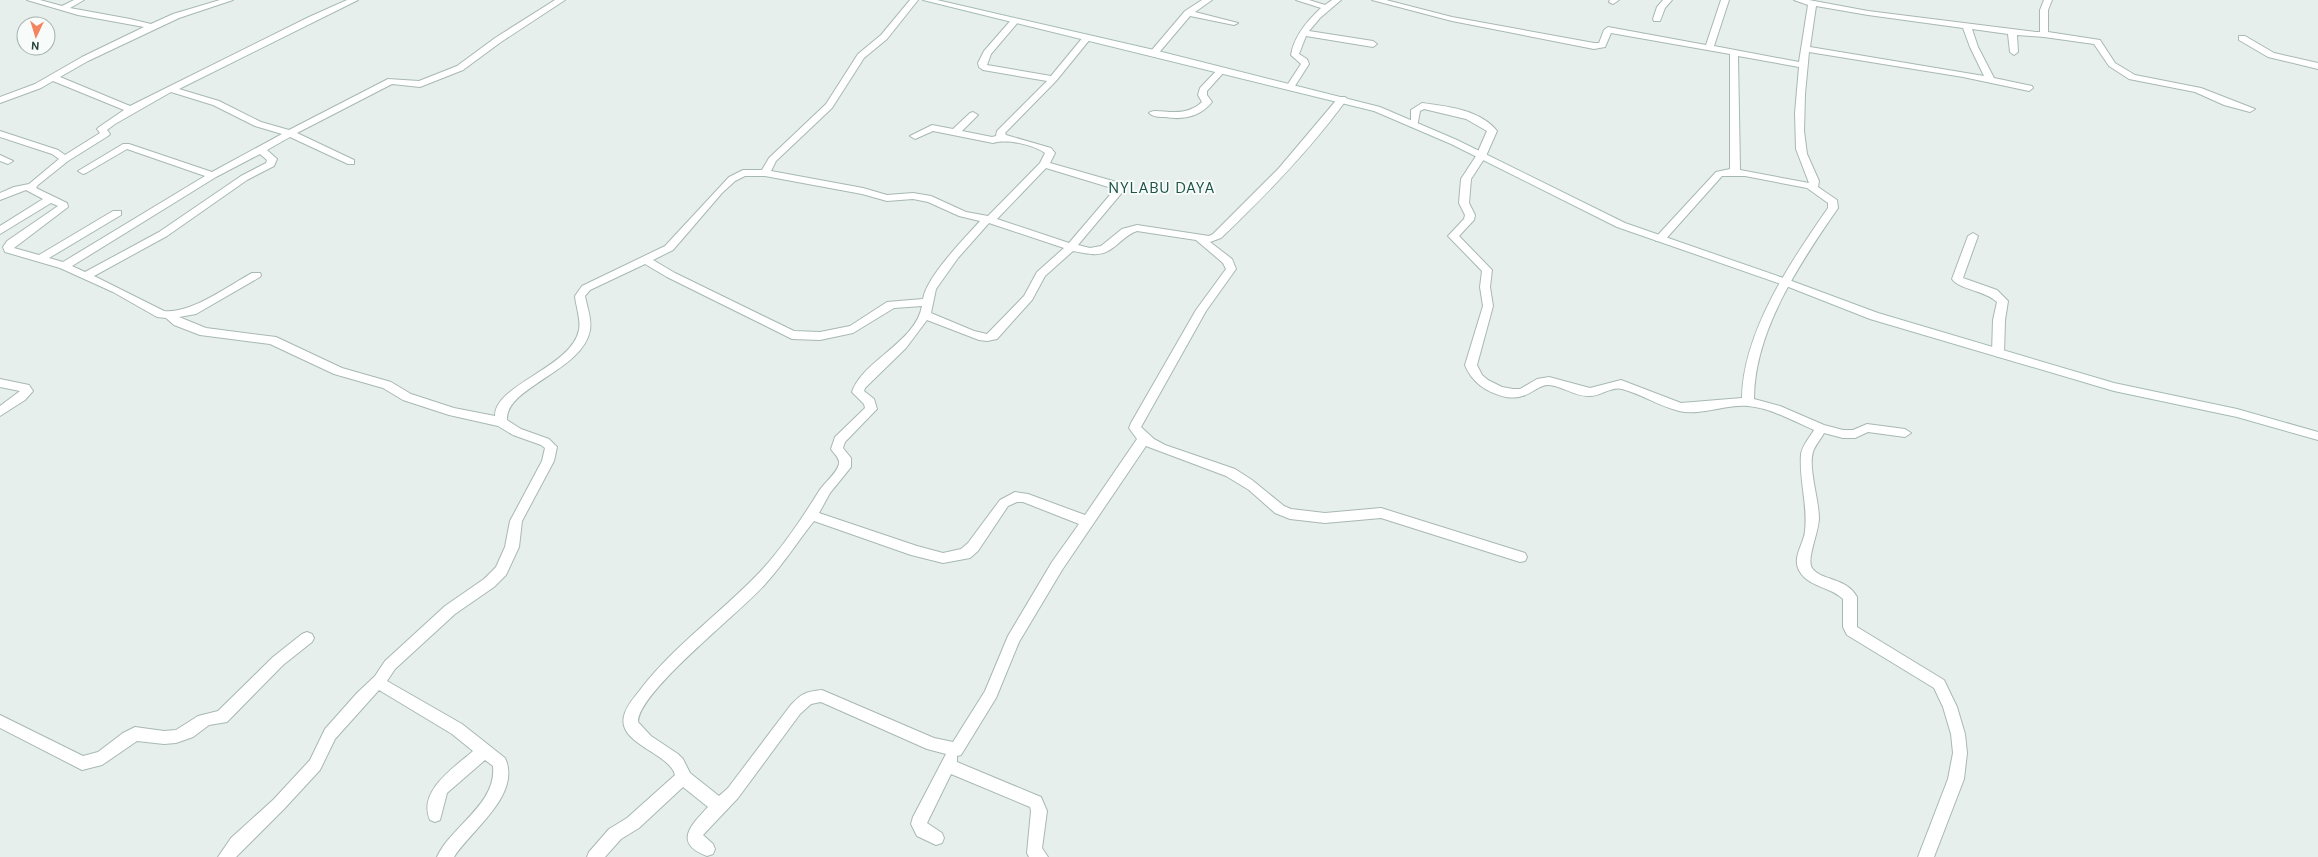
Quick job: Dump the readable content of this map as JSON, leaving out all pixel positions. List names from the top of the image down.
{
  "districts": ["NYLABU DAYA"],
  "north": "bottom"
}
